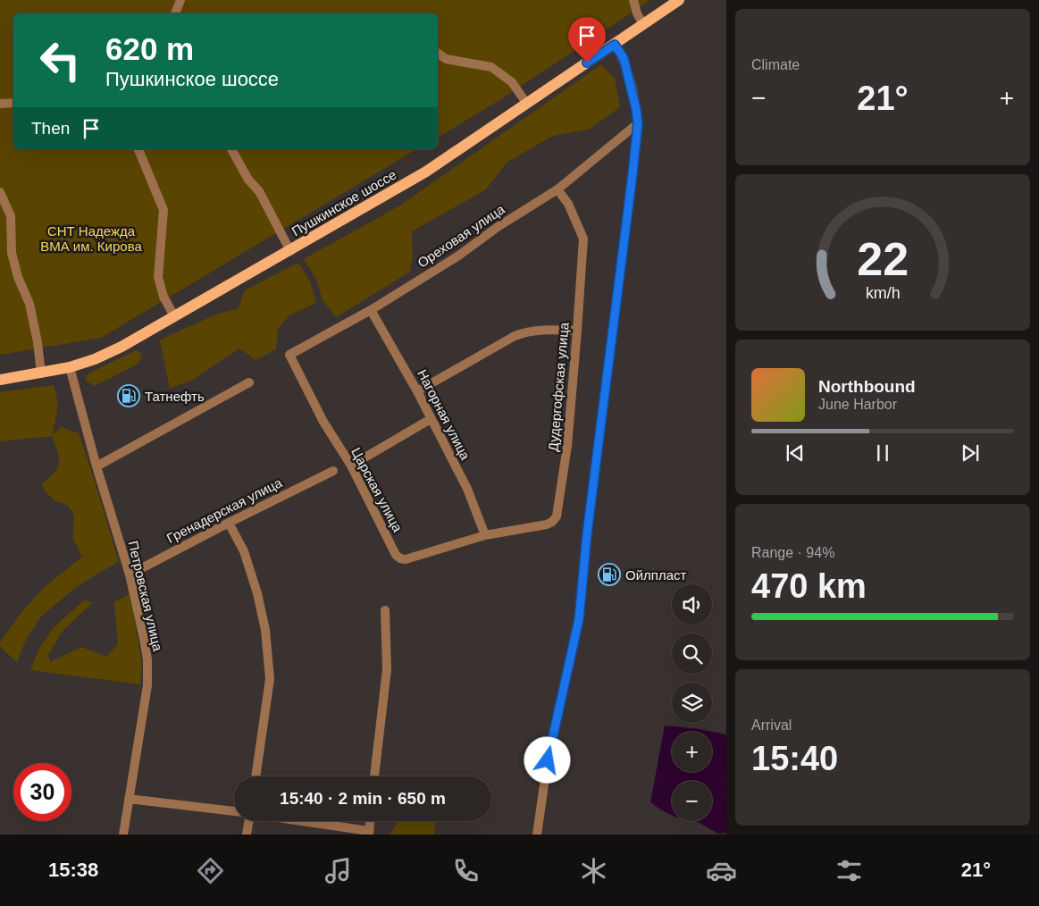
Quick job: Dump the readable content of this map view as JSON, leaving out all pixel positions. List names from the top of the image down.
{
  "streets": {
    "main road": ["Пушкинское шоссе"],
    "street": [
      "Ореховая улица",
      "Дудергофская улица",
      "Нагорная улица",
      "Царская улица",
      "Гренадерская улица",
      "Петровская улица"
    ]
  },
  "crossings": [
    ["Пушкинское шоссе", "Петровская улица"],
    ["Ореховая улица", "Дудергофская улица"],
    ["Ореховая улица", "Нагорная улица"],
    ["Ореховая улица", "Царская улица"],
    ["Дудергофская улица", "Нагорная улица"],
    ["Дудергофская улица", "Царская улица"],
    ["Нагорная улица", "Царская улица"],
    ["Гренадерская улица", "Петровская улица"]
  ],
  "parks": ["СНТ Надежда ВМА им. Кирова"],
  "places": {
    "fuel station": ["Татнефть", "Ойлпласт"]
  },
  "page": {
    "tile": [
      "Climate",
      ["Range · 94%", "470 km"],
      ["Arrival", "15:40"]
    ],
    "turn": ["620 m", "Пушкинское шоссе"],
    "heat": ["−", "21°", "+"],
    "then": "Then",
    "song": ["Northbound", "June Harbor"],
    "map_buttons": ["+", "−"],
    "limit": "30",
    "trip": "15:40 · 2 min · 650 m",
    "tabs": ["15:38", "21°"],
    "gauge": ["22", "km/h"]
  }
}
